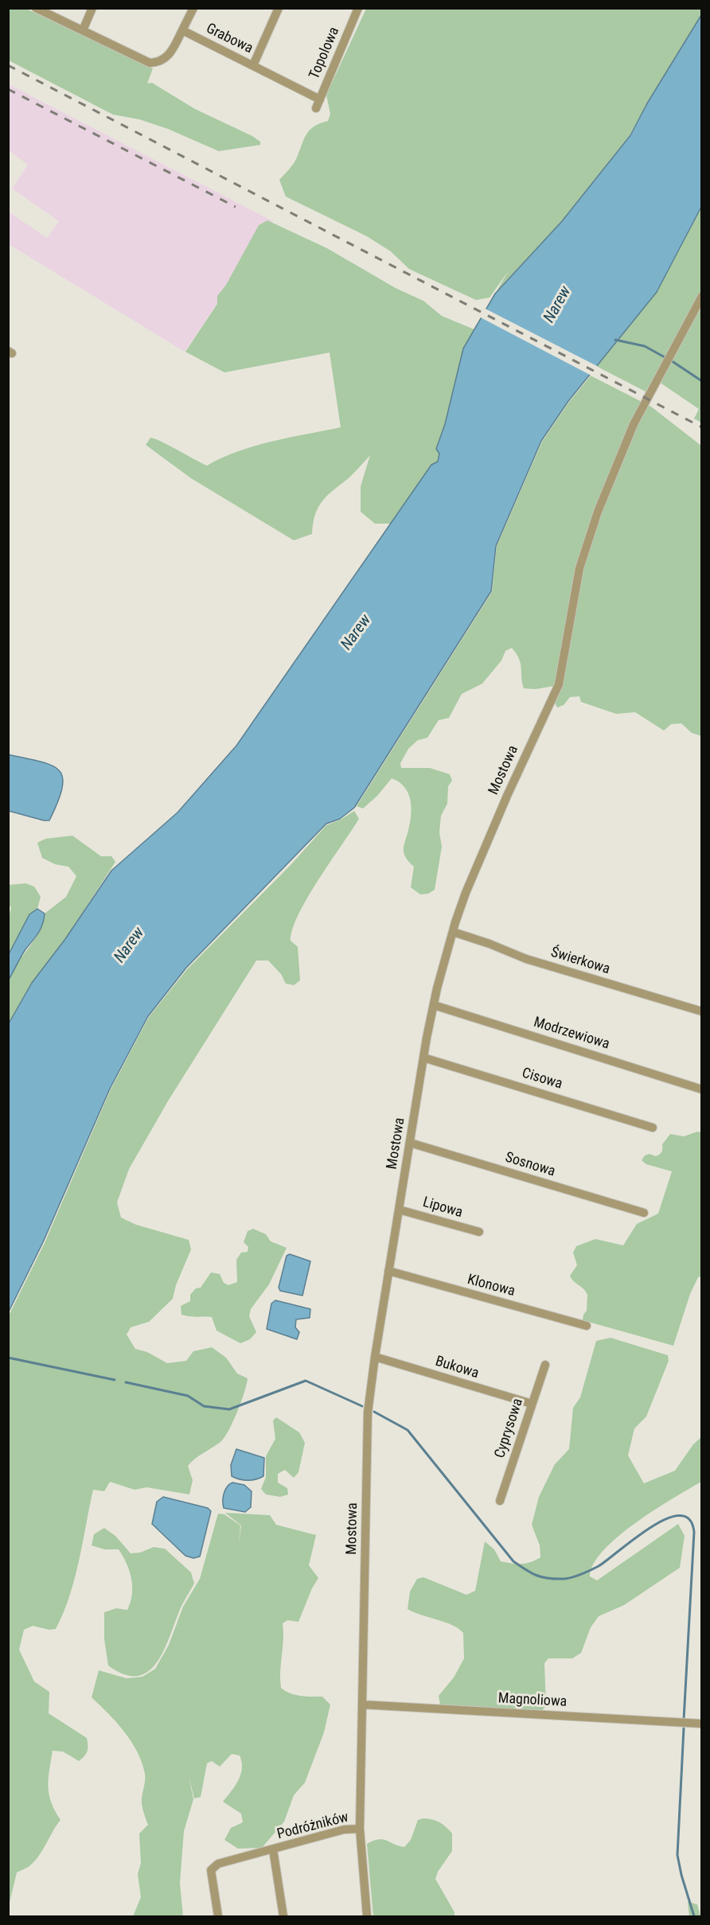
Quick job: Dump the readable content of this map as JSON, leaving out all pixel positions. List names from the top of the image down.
{
  "streets": {
    "street": [
      "Grabowa",
      "Topolowa",
      "Mostowa",
      "Świerkowa",
      "Modrzewiowa",
      "Cisowa",
      "Sosnowa",
      "Lipowa",
      "Klonowa",
      "Bukowa",
      "Cyprysowa",
      "Magnoliowa",
      "Podróżników"
    ]
  },
  "crossings": [
    ["Grabowa", "Topolowa"],
    ["Mostowa", "Świerkowa"],
    ["Mostowa", "Modrzewiowa"],
    ["Mostowa", "Cisowa"],
    ["Mostowa", "Sosnowa"],
    ["Mostowa", "Lipowa"],
    ["Mostowa", "Klonowa"],
    ["Mostowa", "Bukowa"],
    ["Mostowa", "Magnoliowa"],
    ["Mostowa", "Podróżników"],
    ["Bukowa", "Cyprysowa"]
  ],
  "water": ["Narew"]
}
